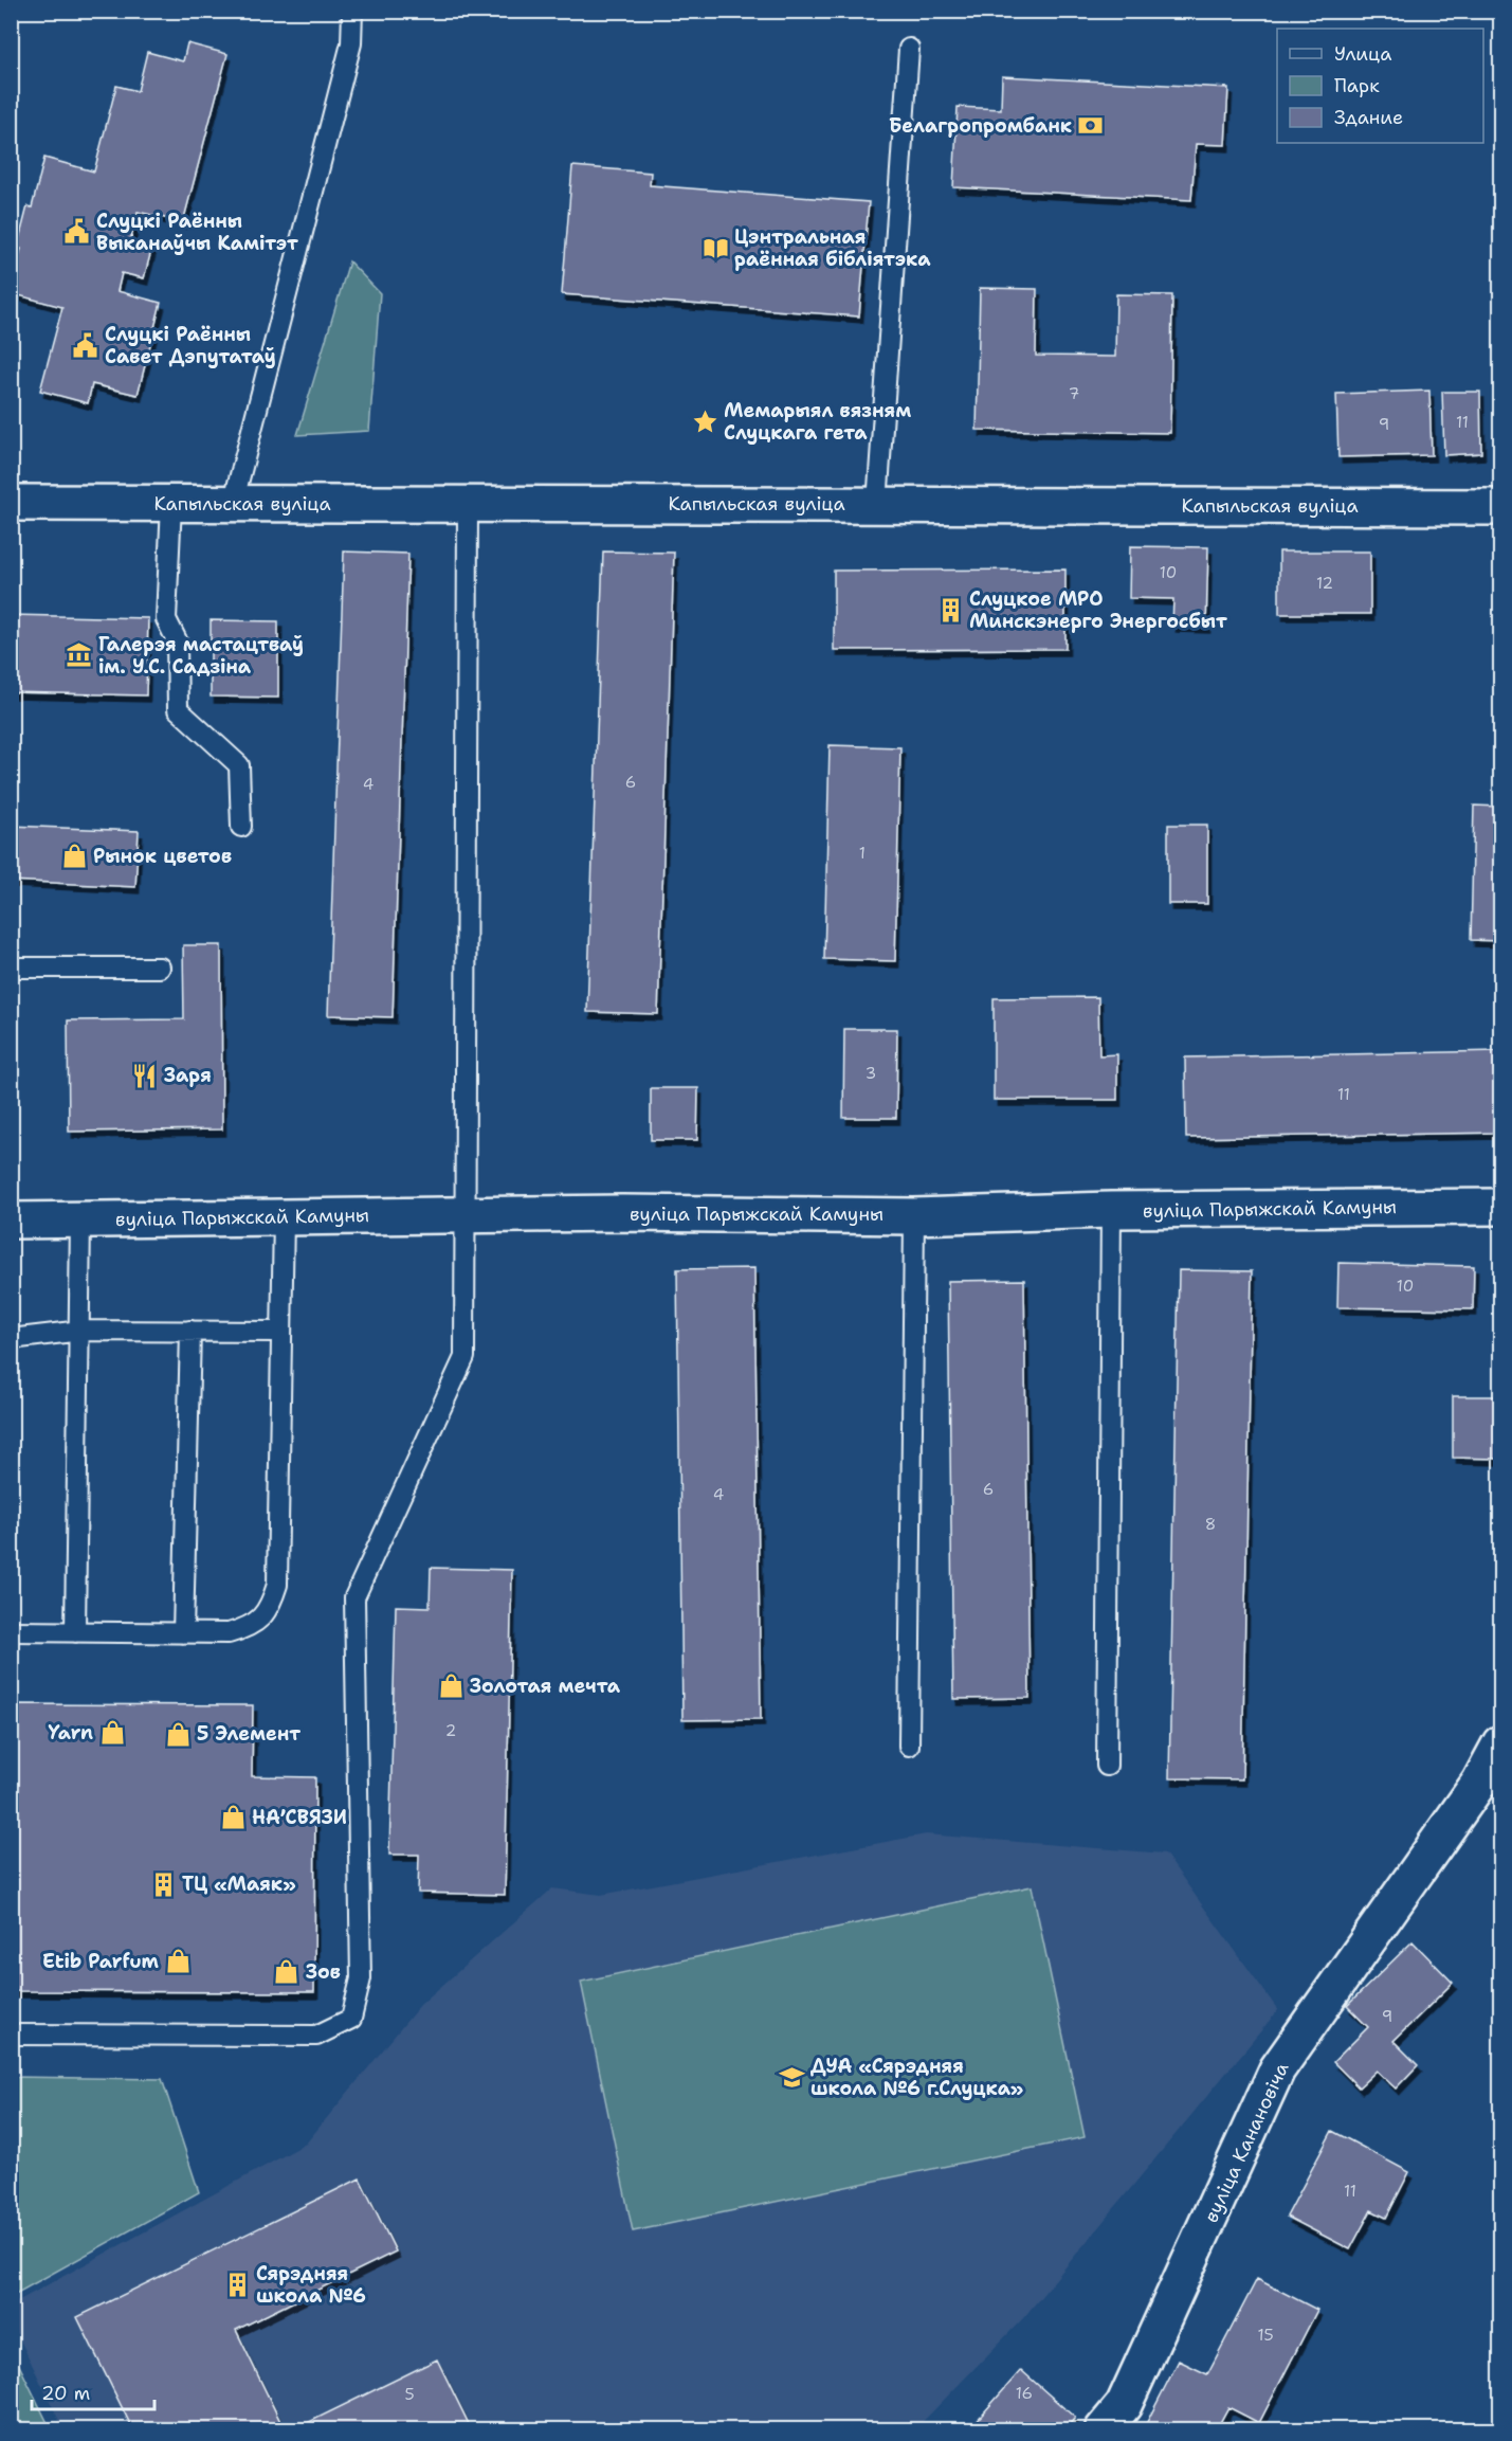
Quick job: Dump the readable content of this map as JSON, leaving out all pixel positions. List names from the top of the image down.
{
  "streets": {
    "street": ["Капыльская вуліца", "вуліца Парыжскай Камуны", "вуліца Канановіча"]
  },
  "places": {
    "bank": ["Белагропромбанк"],
    "public building": ["Слуцкі Раённы Выканаўчы Камітэт", "Слуцкі Раённы Савет Дэпутатаў"],
    "library": ["Цэнтральная раённая бібліятэка"],
    "place": ["Мемарыял вязням Слуцкага гета"],
    "building": ["Слуцкое МРО Минскэнерго Энергосбыт", "ТЦ «Маяк»", "Сярэдняя школа №6"],
    "museum": ["Галерэя мастацтваў ім. У.С. Садзіна"],
    "shop": [
      "Рынок цветов",
      "Золотая мечта",
      "Yarn",
      "5 Элемент",
      "НАʼСВЯЗИ",
      "Etib Parfum",
      "Зов"
    ],
    "restaurant": ["Заря"],
    "school or university": ["ДУА «Сярэдняя школа №6 г.Слуцка»"]
  },
  "house_numbers": [
    "7",
    "11",
    "9",
    "10",
    "12",
    "6",
    "4",
    "1",
    "3",
    "11",
    "10",
    "6",
    "4",
    "8",
    "2",
    "9",
    "11",
    "15",
    "16",
    "5"
  ],
  "legend": ["Улица", "Парк", "Здание"],
  "scale_bar": "20 m"
}
